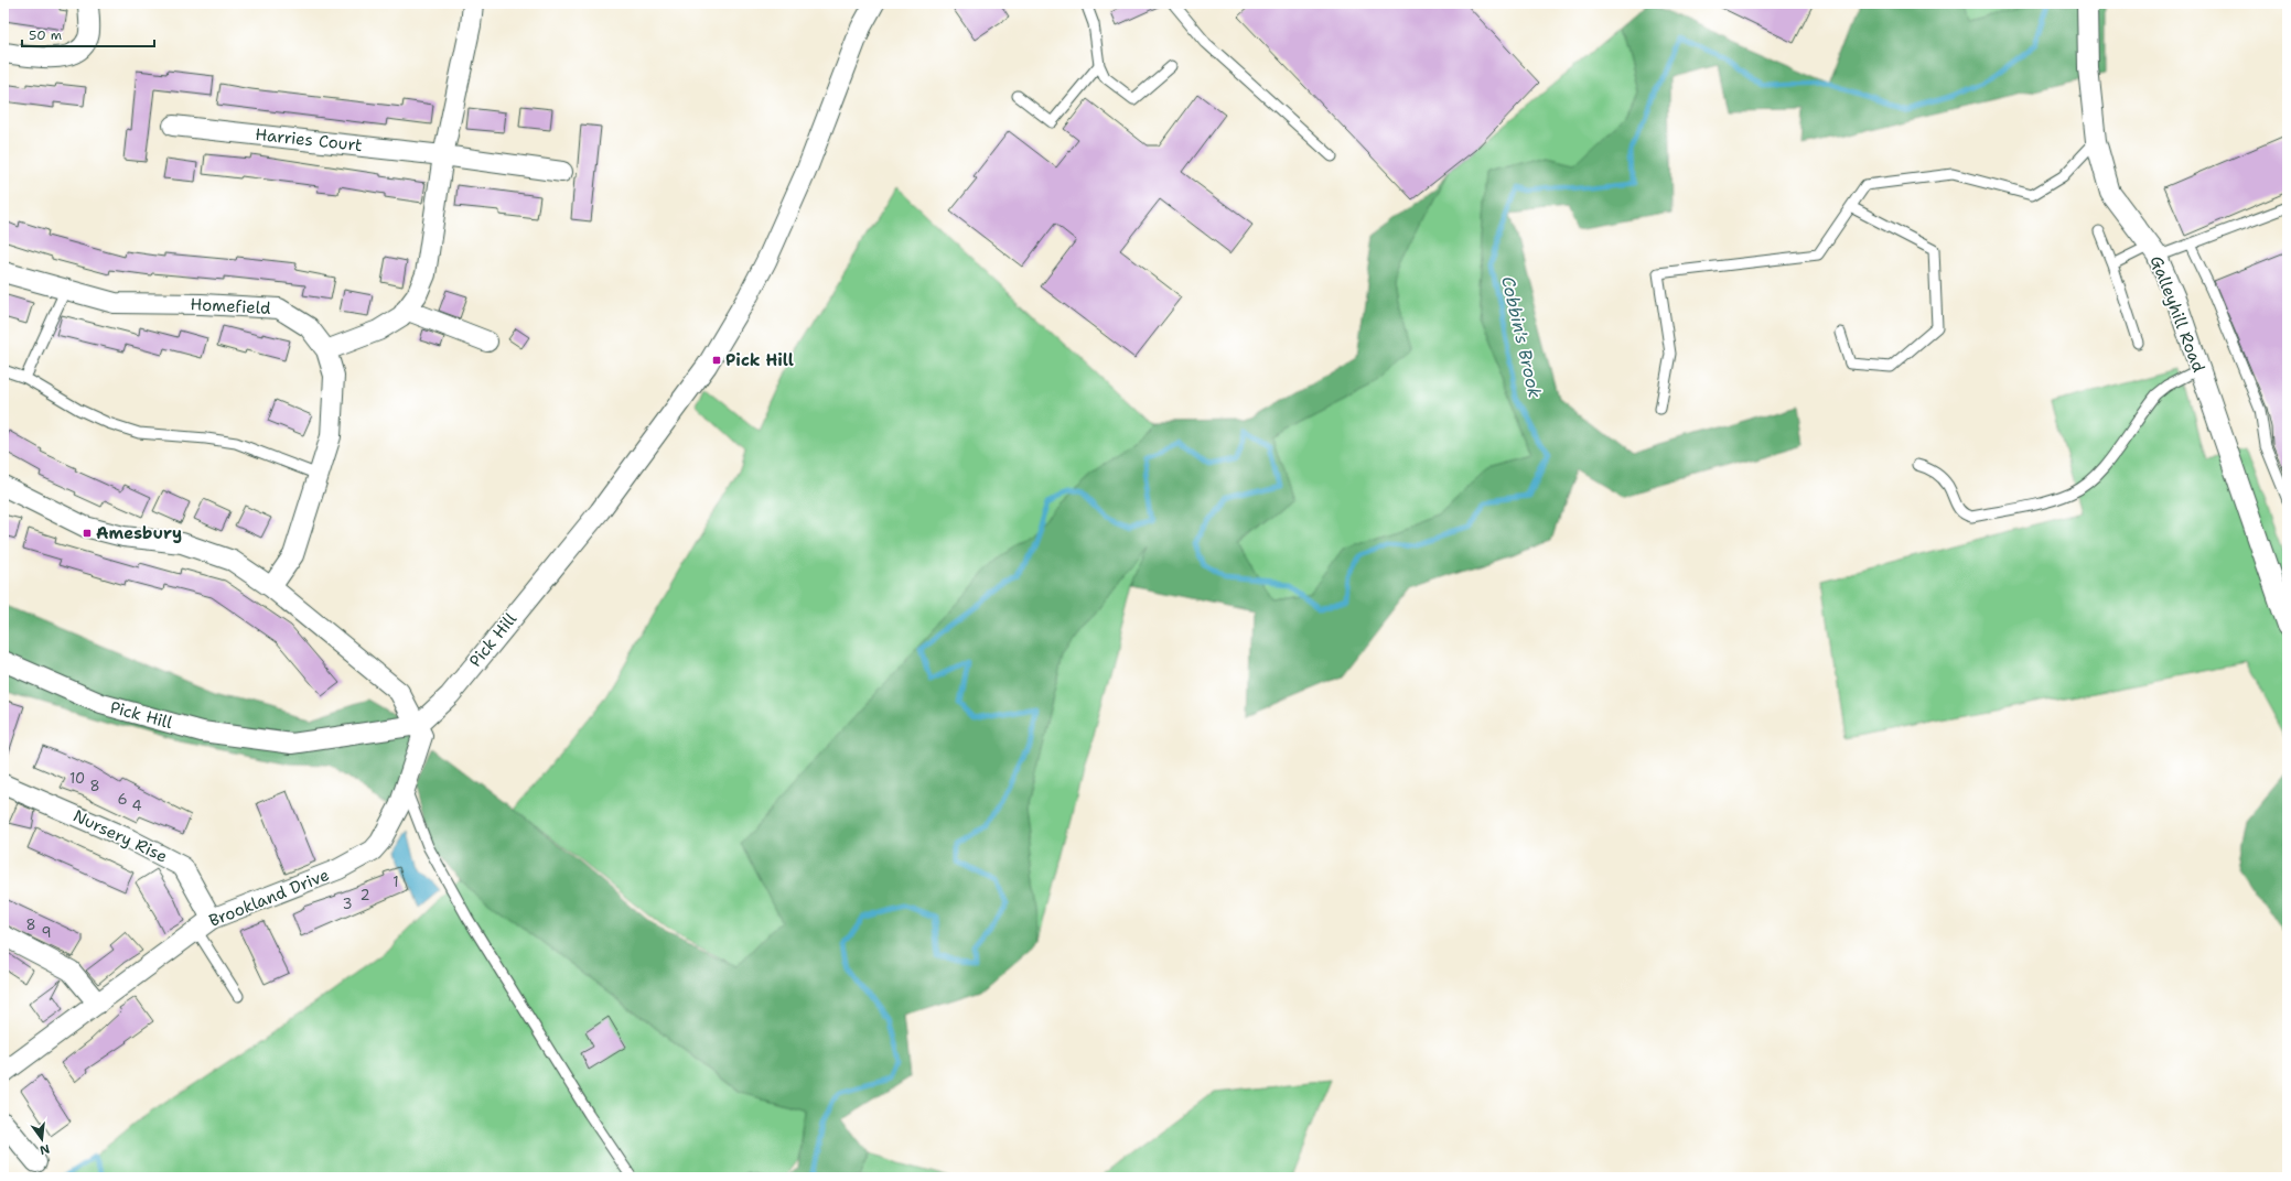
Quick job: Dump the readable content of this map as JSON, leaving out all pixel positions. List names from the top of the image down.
{
  "streets": {
    "street": [
      "Harries Court",
      "Homefield",
      "Galleyhill Road",
      "Pick Hill",
      "Nursery Rise",
      "Brookland Drive"
    ]
  },
  "crossings": [
    ["Pick Hill", "Brookland Drive"],
    ["Nursery Rise", "Brookland Drive"]
  ],
  "water": ["Cobbin's Brook"],
  "places": {
    "transit": ["Pick Hill", "Amesbury"]
  },
  "house_numbers": [
    "10",
    "8",
    "6",
    "4",
    "1",
    "2",
    "3",
    "8",
    "9"
  ],
  "scale_bar": "50 m",
  "north": "bottom"
}
